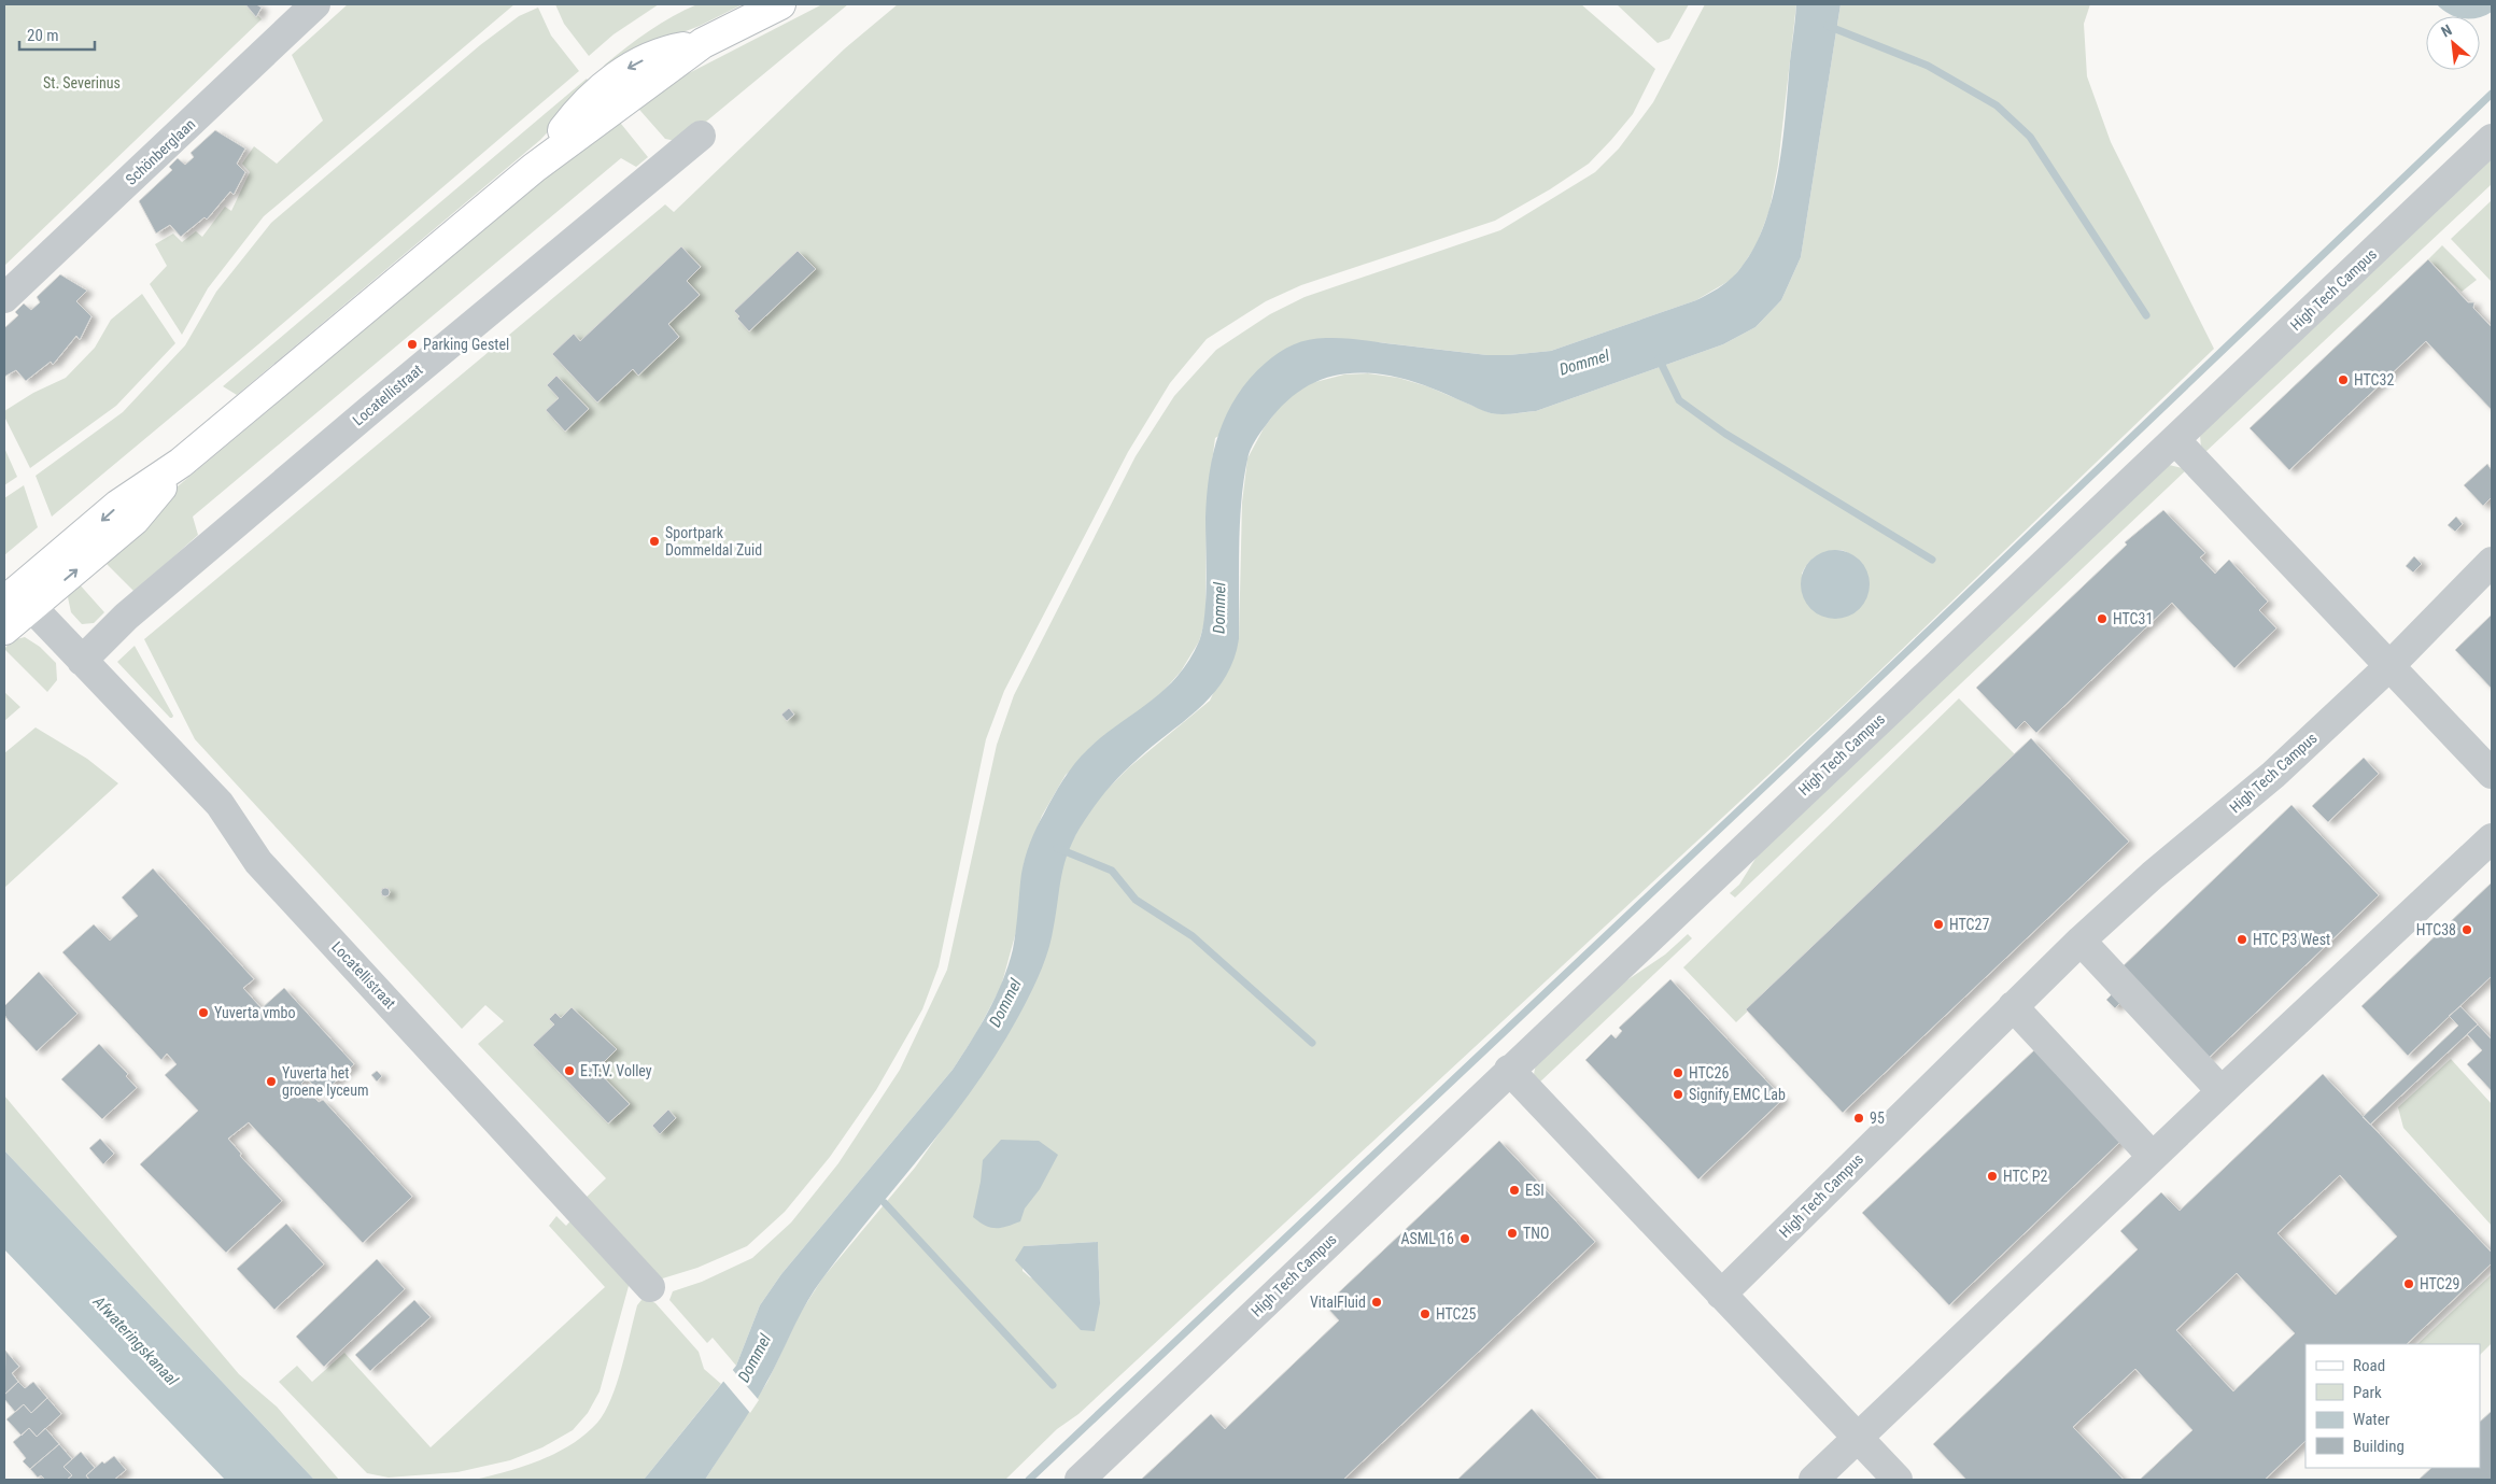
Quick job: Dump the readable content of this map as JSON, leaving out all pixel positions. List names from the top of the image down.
{
  "streets": {
    "street": ["Schönberglaan", "High Tech Campus", "Locatellistraat"]
  },
  "water": ["Dommel", "Afwateringskanaal"],
  "parks": ["St. Severinus"],
  "places": [
    "Parking Gestel",
    "HTC32",
    "Sportpark Dommeldal Zuid",
    "HTC31",
    "HTC27",
    "HTC38",
    "HTC P3 West",
    "Yuverta vmbo",
    "E.T.V. Volley",
    "HTC26",
    "Yuverta het groene lyceum",
    "Signify EMC Lab",
    "95",
    "HTC P2",
    "ESI",
    "TNO",
    "ASML 16",
    "HTC29",
    "VitalFluid",
    "HTC25"
  ],
  "legend": [
    "Road",
    "Park",
    "Water",
    "Building"
  ],
  "scale_bar": "20 m",
  "north": "top left"
}
